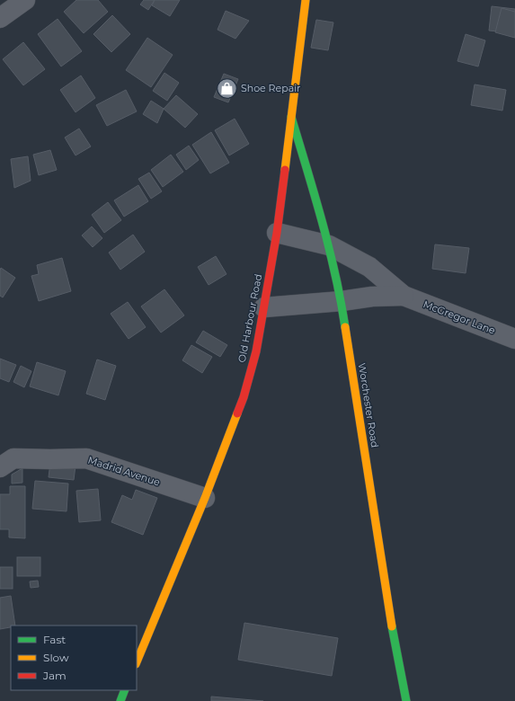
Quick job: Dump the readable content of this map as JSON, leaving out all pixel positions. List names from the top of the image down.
{
  "streets": {
    "main road": ["Old Harbour Road", "Worchester Road"],
    "street": ["McGregor Lane", "Madrid Avenue"]
  },
  "crossings": [
    ["McGregor Lane", "Old Harbour Road"],
    ["McGregor Lane", "Worchester Road"],
    ["Old Harbour Road", "Worchester Road"],
    ["Old Harbour Road", "Madrid Avenue"]
  ],
  "places": {
    "shop": ["Shoe Repair"]
  },
  "legend": ["Fast", "Slow", "Jam"]
}
